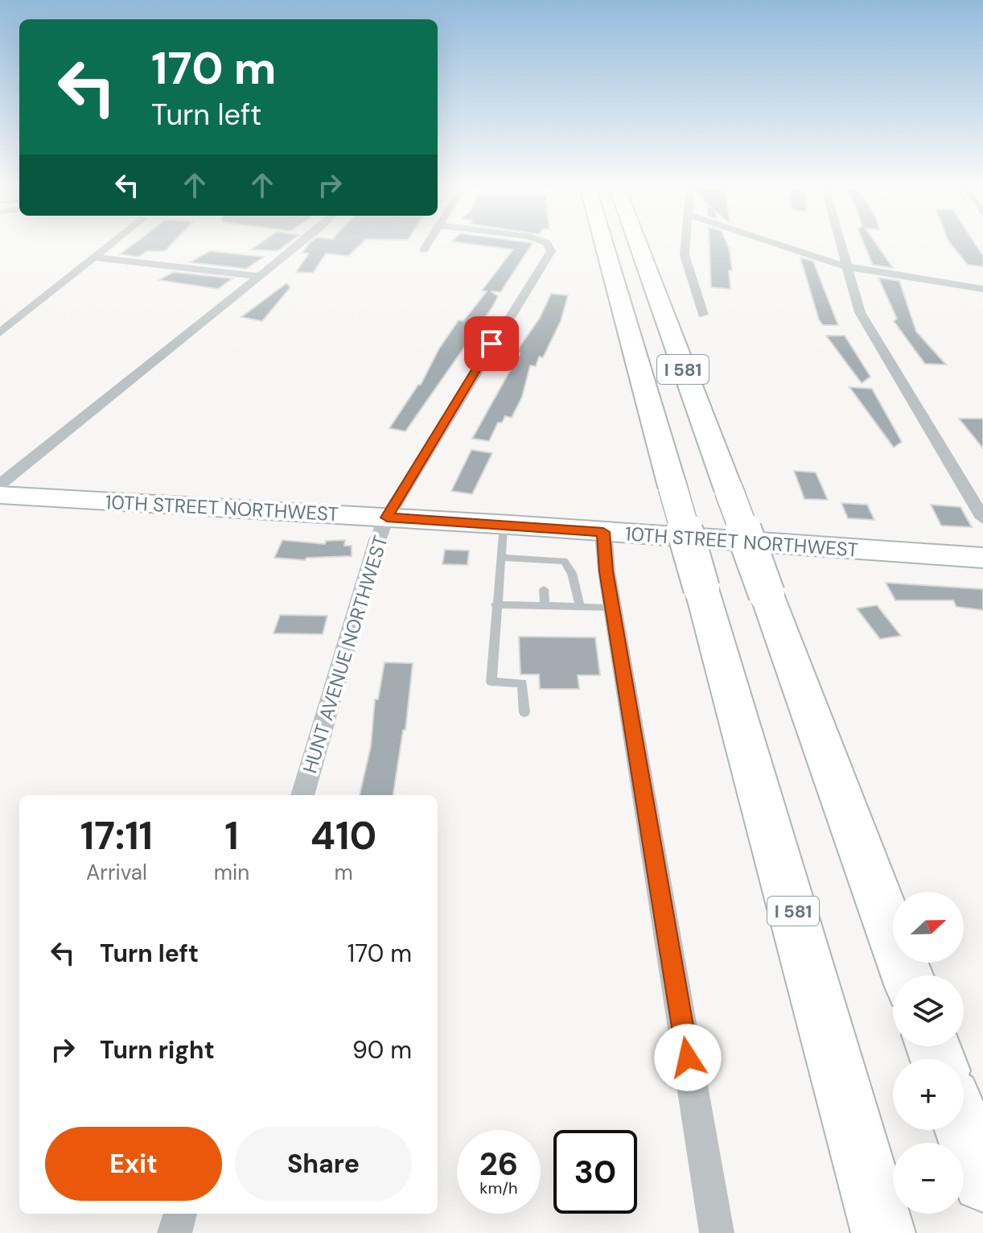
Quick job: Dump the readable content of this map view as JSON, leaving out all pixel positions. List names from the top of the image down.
{
  "streets": {
    "highway": ["I 581"],
    "main road": ["10TH STREET NORTHWEST"],
    "street": ["HUNT AVENUE NORTHWEST"]
  },
  "crossings": [
    ["10TH STREET NORTHWEST", "HUNT AVENUE NORTHWEST"]
  ],
  "north": "right",
  "page": {
    "turn": ["170 m", "Turn left"],
    "eta": [
      "17:11",
      "Arrival",
      "1",
      "min",
      "410",
      "m"
    ],
    "map_buttons": ["+", "−"],
    "list": [
      {
        "name": "Turn left",
        "value": "170 m"
      },
      {
        "name": "Turn right",
        "value": "90 m"
      }
    ],
    "buttons": ["Exit", "Share"],
    "speed": "26 km/h",
    "limit": "30"
  }
}
